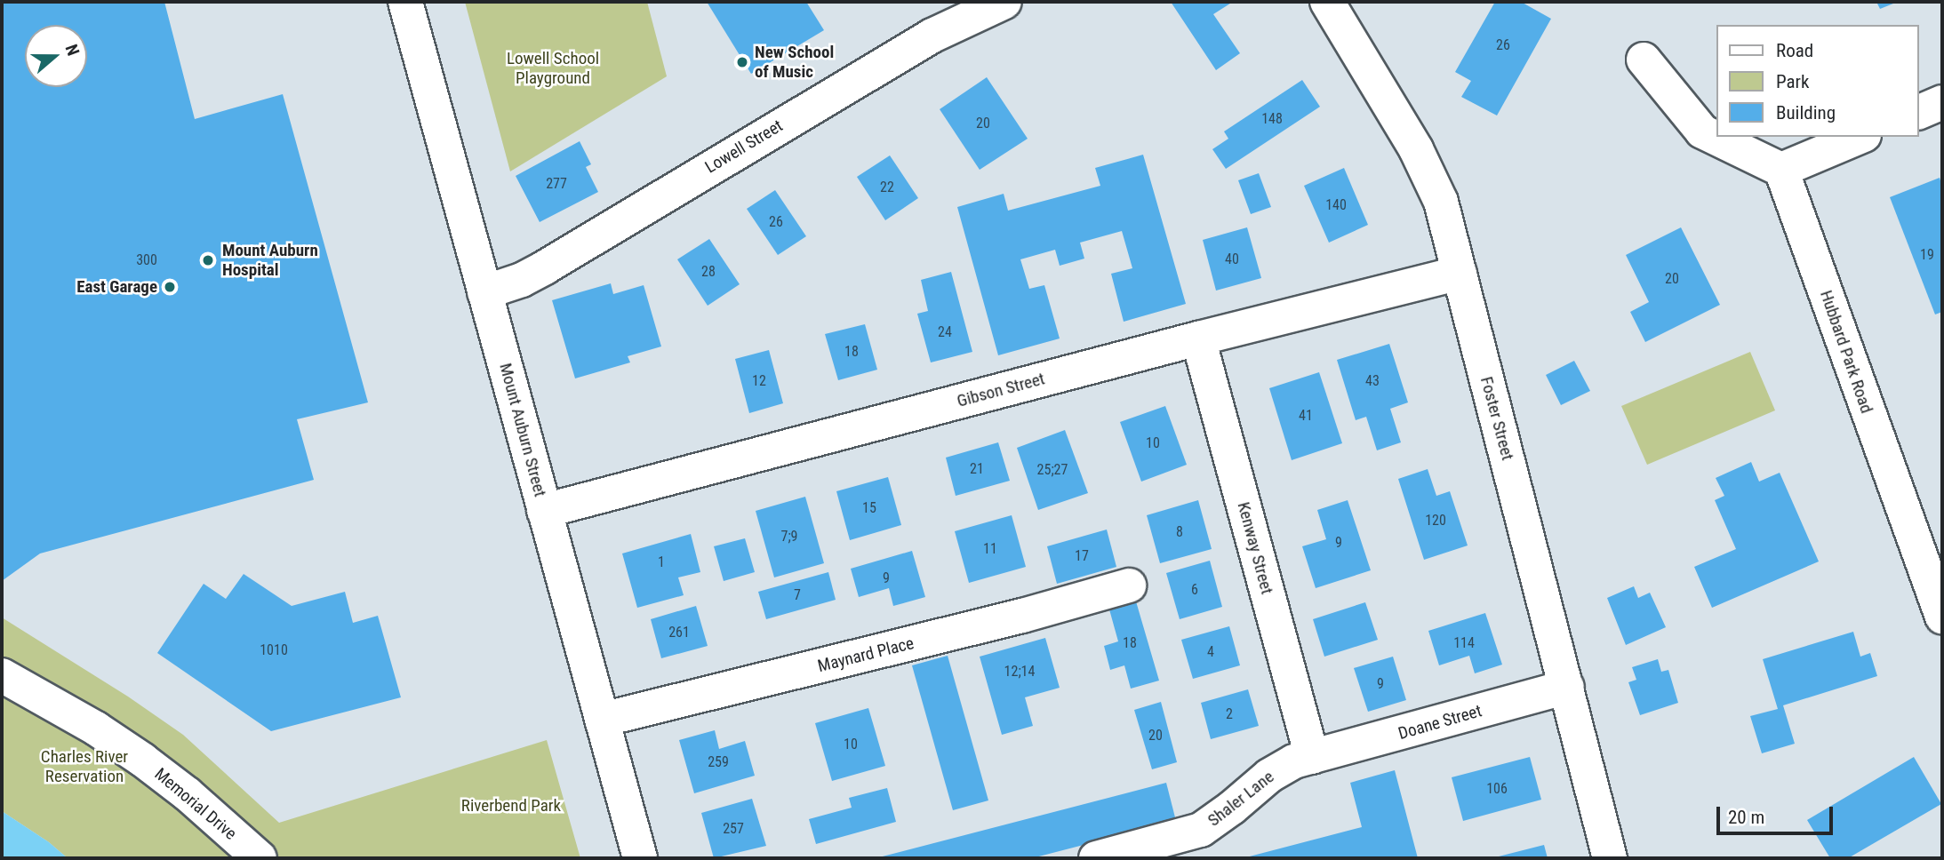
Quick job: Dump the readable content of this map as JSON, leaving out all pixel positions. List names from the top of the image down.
{
  "streets": {
    "main road": [
      "Lowell Street",
      "Hubbard Park Road",
      "Gibson Street",
      "Foster Street",
      "Mount Auburn Street",
      "Kenway Street",
      "Maynard Place",
      "Doane Street",
      "Shaler Lane",
      "Memorial Drive"
    ]
  },
  "crossings": [
    ["Lowell Street", "Mount Auburn Street"],
    ["Gibson Street", "Foster Street"],
    ["Gibson Street", "Mount Auburn Street"],
    ["Gibson Street", "Kenway Street"],
    ["Foster Street", "Doane Street"],
    ["Mount Auburn Street", "Maynard Place"],
    ["Kenway Street", "Doane Street"],
    ["Kenway Street", "Shaler Lane"],
    ["Doane Street", "Shaler Lane"]
  ],
  "parks": ["Lowell School Playground", "Charles River Reservation", "Riverbend Park"],
  "places": ["New School of Music", "Mount Auburn Hospital", "East Garage"],
  "house_numbers": [
    "26",
    "148",
    "20",
    "277",
    "22",
    "140",
    "26",
    "19",
    "40",
    "300",
    "28",
    "20",
    "24",
    "18",
    "12",
    "43",
    "41",
    "10",
    "21",
    "25;27",
    "15",
    "120",
    "8",
    "7;9",
    "9",
    "11",
    "17",
    "1",
    "9",
    "6",
    "7",
    "261",
    "18",
    "114",
    "1010",
    "4",
    "12;14",
    "9",
    "2",
    "20",
    "10",
    "259",
    "106",
    "257"
  ],
  "legend": ["Road", "Park", "Building"],
  "scale_bar": "20 m",
  "north": "right"
}
